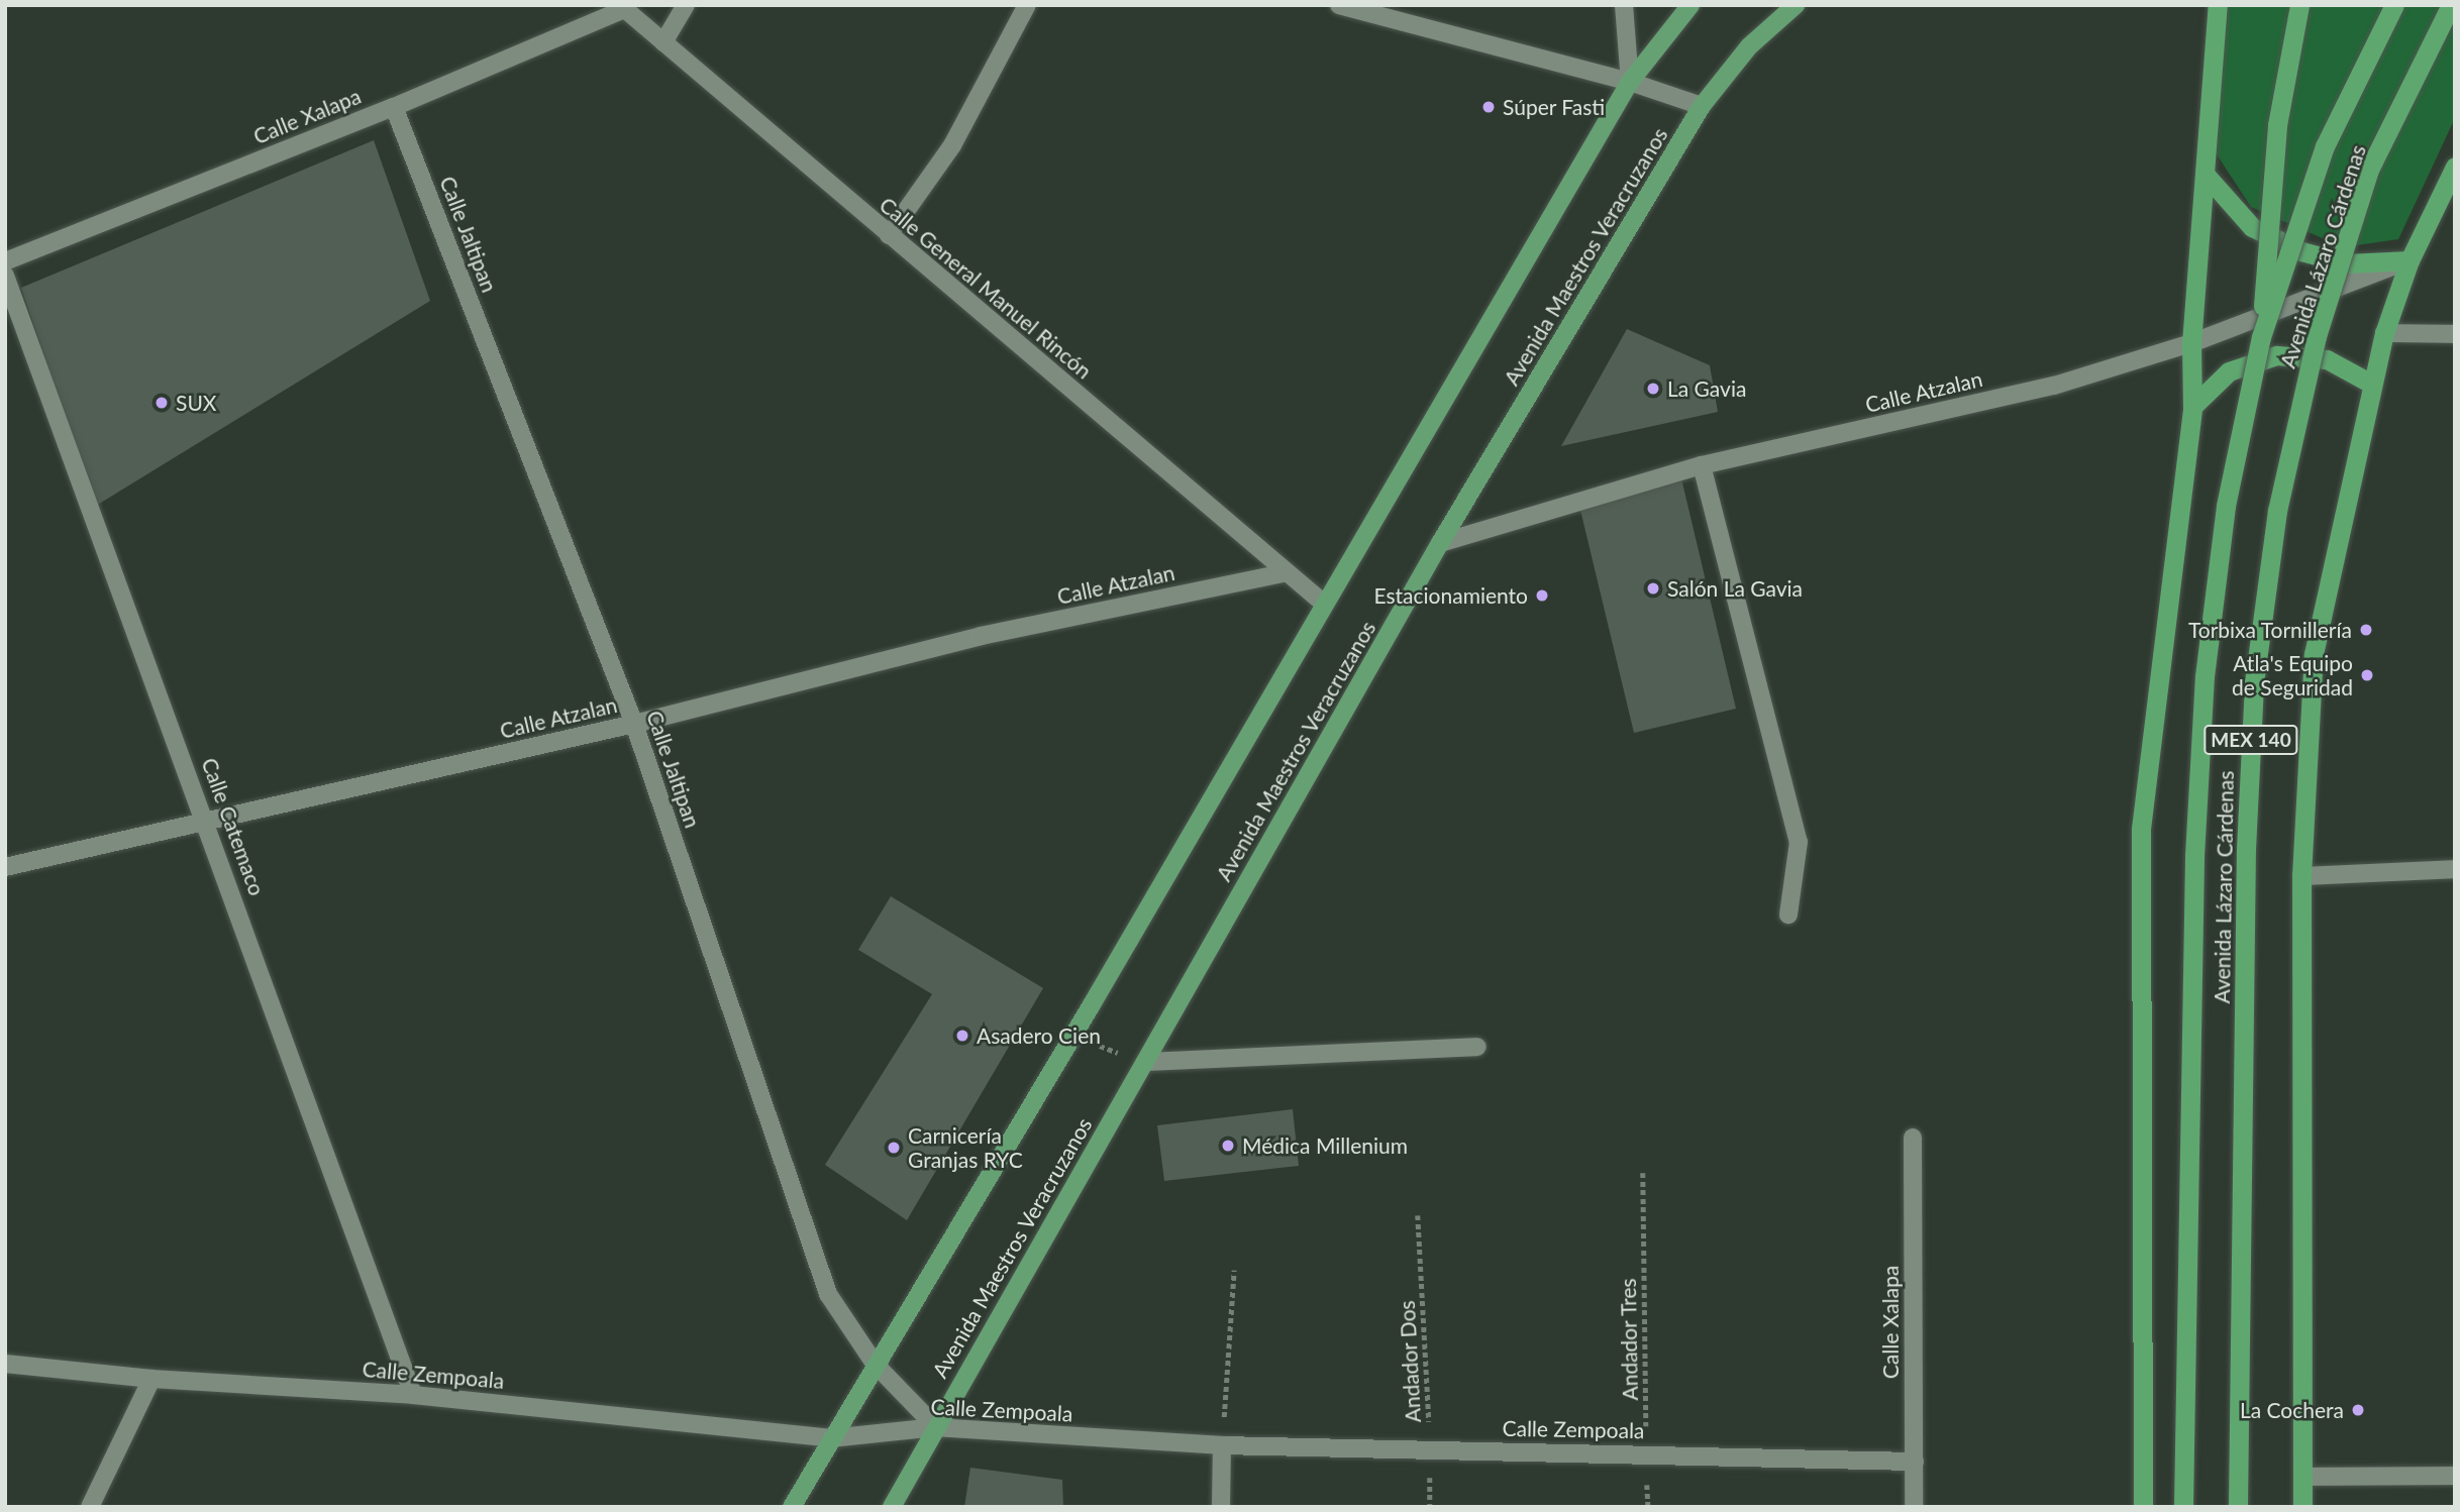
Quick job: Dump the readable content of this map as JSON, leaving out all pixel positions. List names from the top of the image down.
{
  "streets": {
    "highway": ["Avenida Lázaro Cárdenas", "MEX 140"],
    "main road": ["Avenida Maestros Veracruzanos"],
    "street": [
      "Calle Xalapa",
      "Calle Jaltipan",
      "Calle General Manuel Rincón",
      "Calle Atzalan",
      "Calle Catemaco",
      "Calle Zempoala"
    ],
    "path": ["Andador Tres", "Andador Dos"]
  },
  "crossings": [
    ["Calle Xalapa", "Calle Jaltipan"],
    ["Calle Xalapa", "Calle General Manuel Rincón"],
    ["Calle Xalapa", "Calle Zempoala"],
    ["Calle Jaltipan", "Avenida Maestros Veracruzanos"],
    ["Calle Jaltipan", "Calle Atzalan"],
    ["Calle Jaltipan", "Calle Zempoala"],
    ["Avenida Maestros Veracruzanos", "Calle Atzalan"],
    ["Avenida Maestros Veracruzanos", "Calle Zempoala"],
    ["Calle General Manuel Rincón", "Calle Atzalan"],
    ["Calle Atzalan", "MEX 140"],
    ["Calle Atzalan", "Calle Catemaco"],
    ["Calle Catemaco", "Calle Zempoala"],
    ["Andador Tres", "Calle Zempoala"],
    ["Andador Dos", "Calle Zempoala"]
  ],
  "places": [
    "Súper Fasti",
    "La Gavia",
    "SUX",
    "Salón La Gavia",
    "Estacionamiento",
    "Torbixa Tornillería",
    "Atla's Equipo de Seguridad",
    "Asadero Cien",
    "Médica Millenium",
    "Carnicería Granjas RYC",
    "La Cochera"
  ]
}
